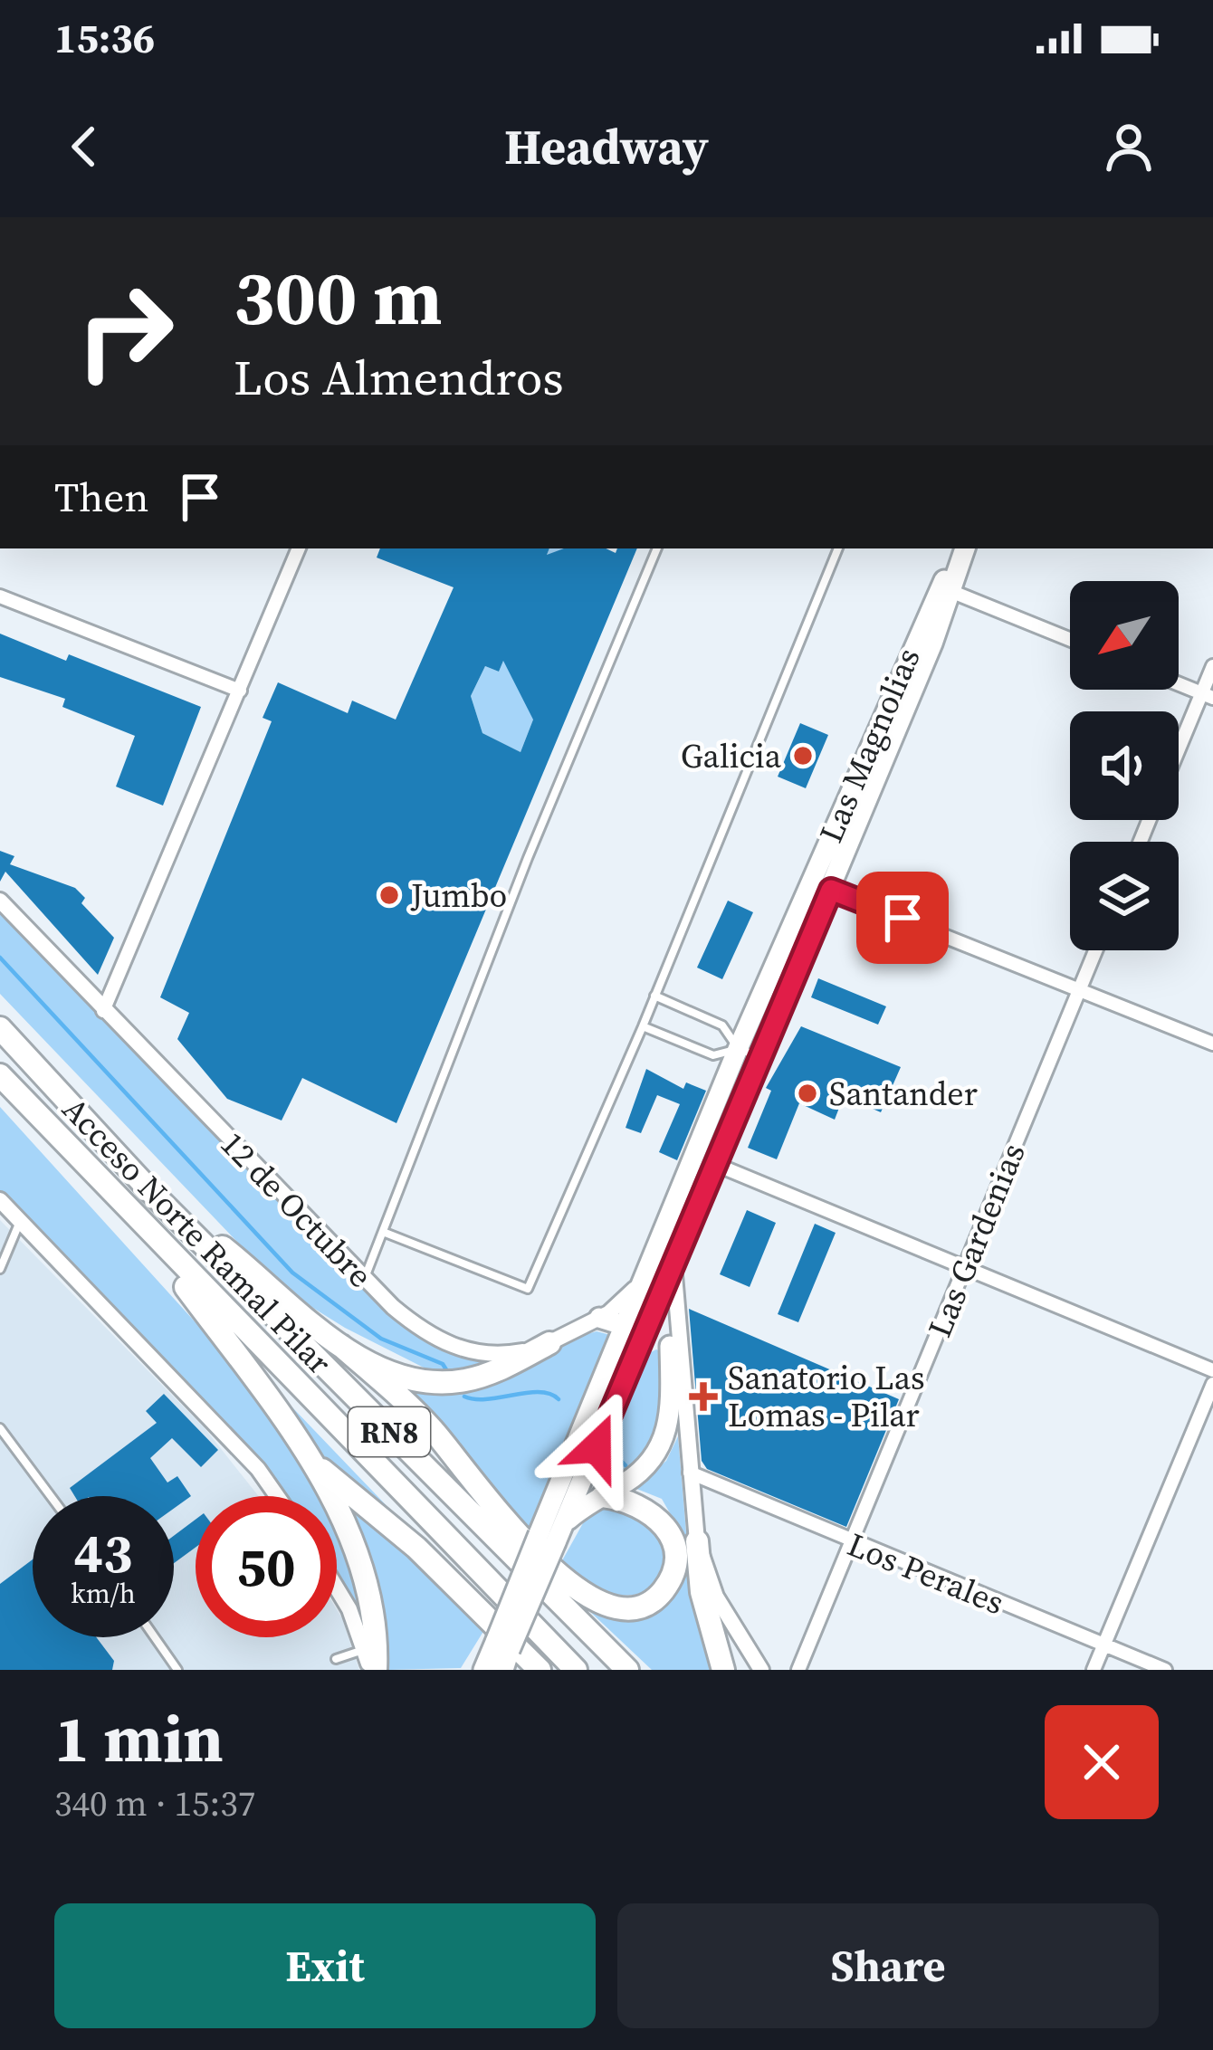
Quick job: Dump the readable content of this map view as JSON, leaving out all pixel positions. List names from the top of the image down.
{
  "streets": {
    "highway": ["Acceso Norte Ramal Pilar", "RN8"],
    "main road": ["Las Magnolias"],
    "street": ["12 de Octubre", "Las Gardenias", "Los Perales"]
  },
  "crossings": [
    ["Las Magnolias", "12 de Octubre"],
    ["Las Gardenias", "Los Perales"]
  ],
  "places": {
    "other": ["Galicia", "Jumbo", "Santander"],
    "health": ["Sanatorio Las Lomas - Pilar"]
  },
  "north": "bottom left",
  "page": {
    "status": "15:36",
    "header": "Headway",
    "turn": ["300 m", "Los Almendros"],
    "then": "Then",
    "speed": "43 km/h",
    "limit": "50",
    "heading": ["1 min", "340 m · 15:37"],
    "buttons": ["Exit", "Share"]
  }
}
